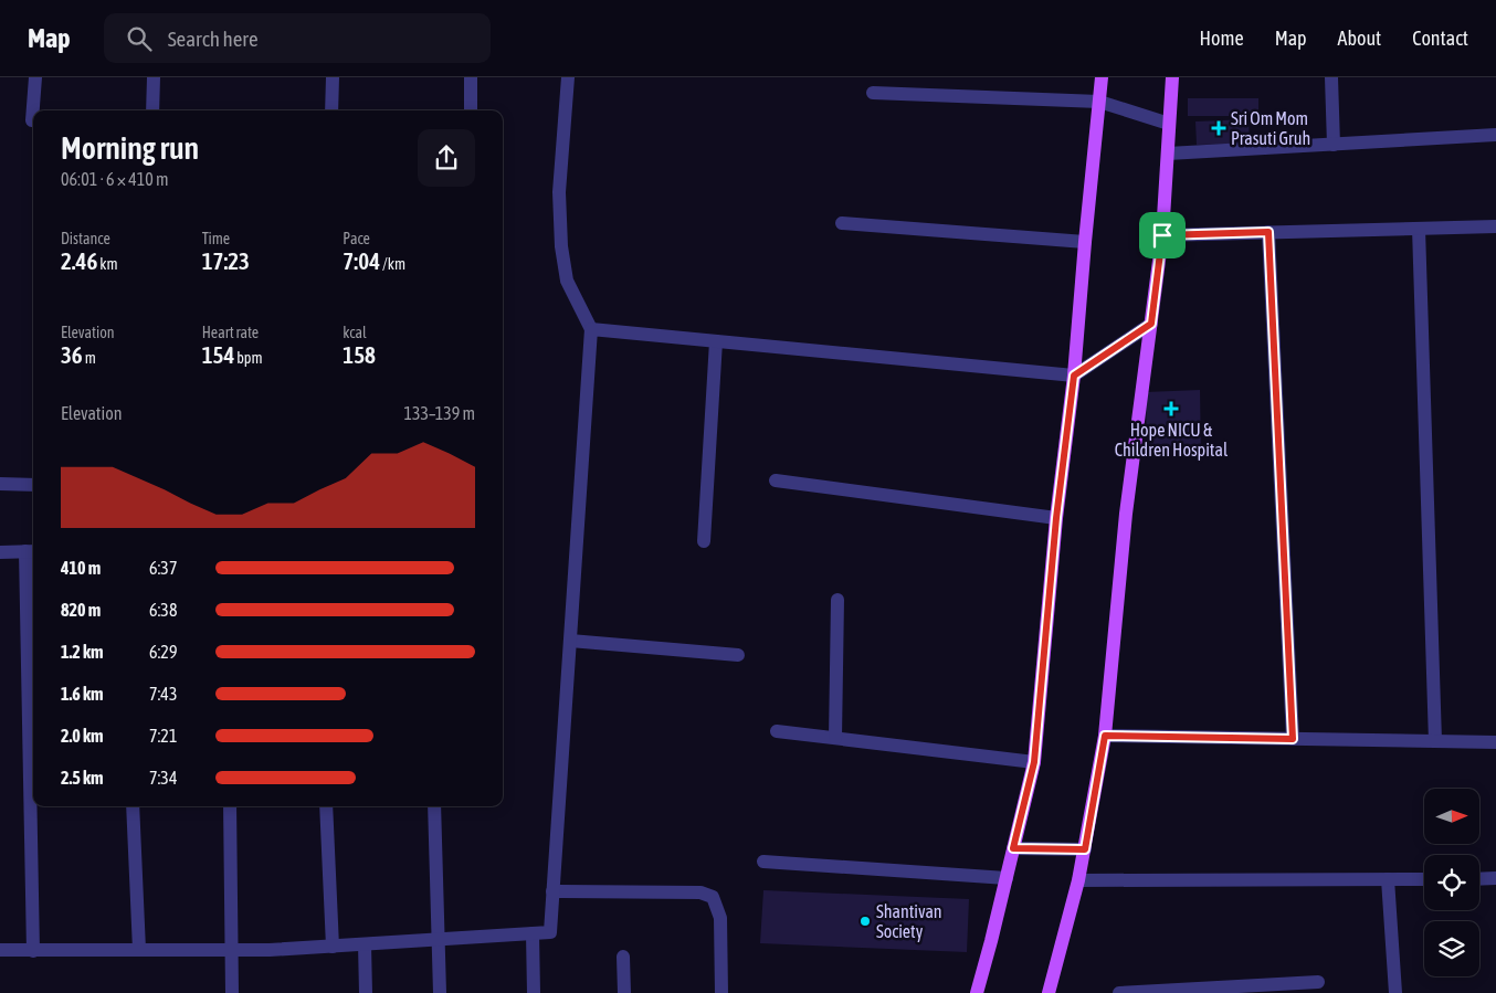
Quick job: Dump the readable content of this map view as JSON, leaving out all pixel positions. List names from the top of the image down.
{
  "places": {
    "health": ["Sri Om Mom Prasuti Gruh", "Hope NICU & Children Hospital"],
    "other": ["Shantivan Society"]
  },
  "north": "right",
  "page": {
    "header": "Map",
    "search": "Search here",
    "nav": [
      "Home",
      "Map",
      "About",
      "Contact"
    ],
    "heading": ["Morning run", "06:01 · 6 × 410 m"],
    "stats": [
      ["Distance", "2.46 km"],
      ["Time", "17:23"],
      ["Pace", "7:04 /km"],
      ["Elevation", "36 m"],
      ["Heart rate", "154 bpm"],
      ["kcal", "158"]
    ],
    "chart": ["Elevation", "133–139 m"],
    "list": [
      {
        "name": "410 m",
        "note": "6:37"
      },
      {
        "name": "820 m",
        "note": "6:38"
      },
      {
        "name": "1.2 km",
        "note": "6:29"
      },
      {
        "name": "1.6 km",
        "note": "7:43"
      },
      {
        "name": "2.0 km",
        "note": "7:21"
      },
      {
        "name": "2.5 km",
        "note": "7:34"
      }
    ]
  }
}
